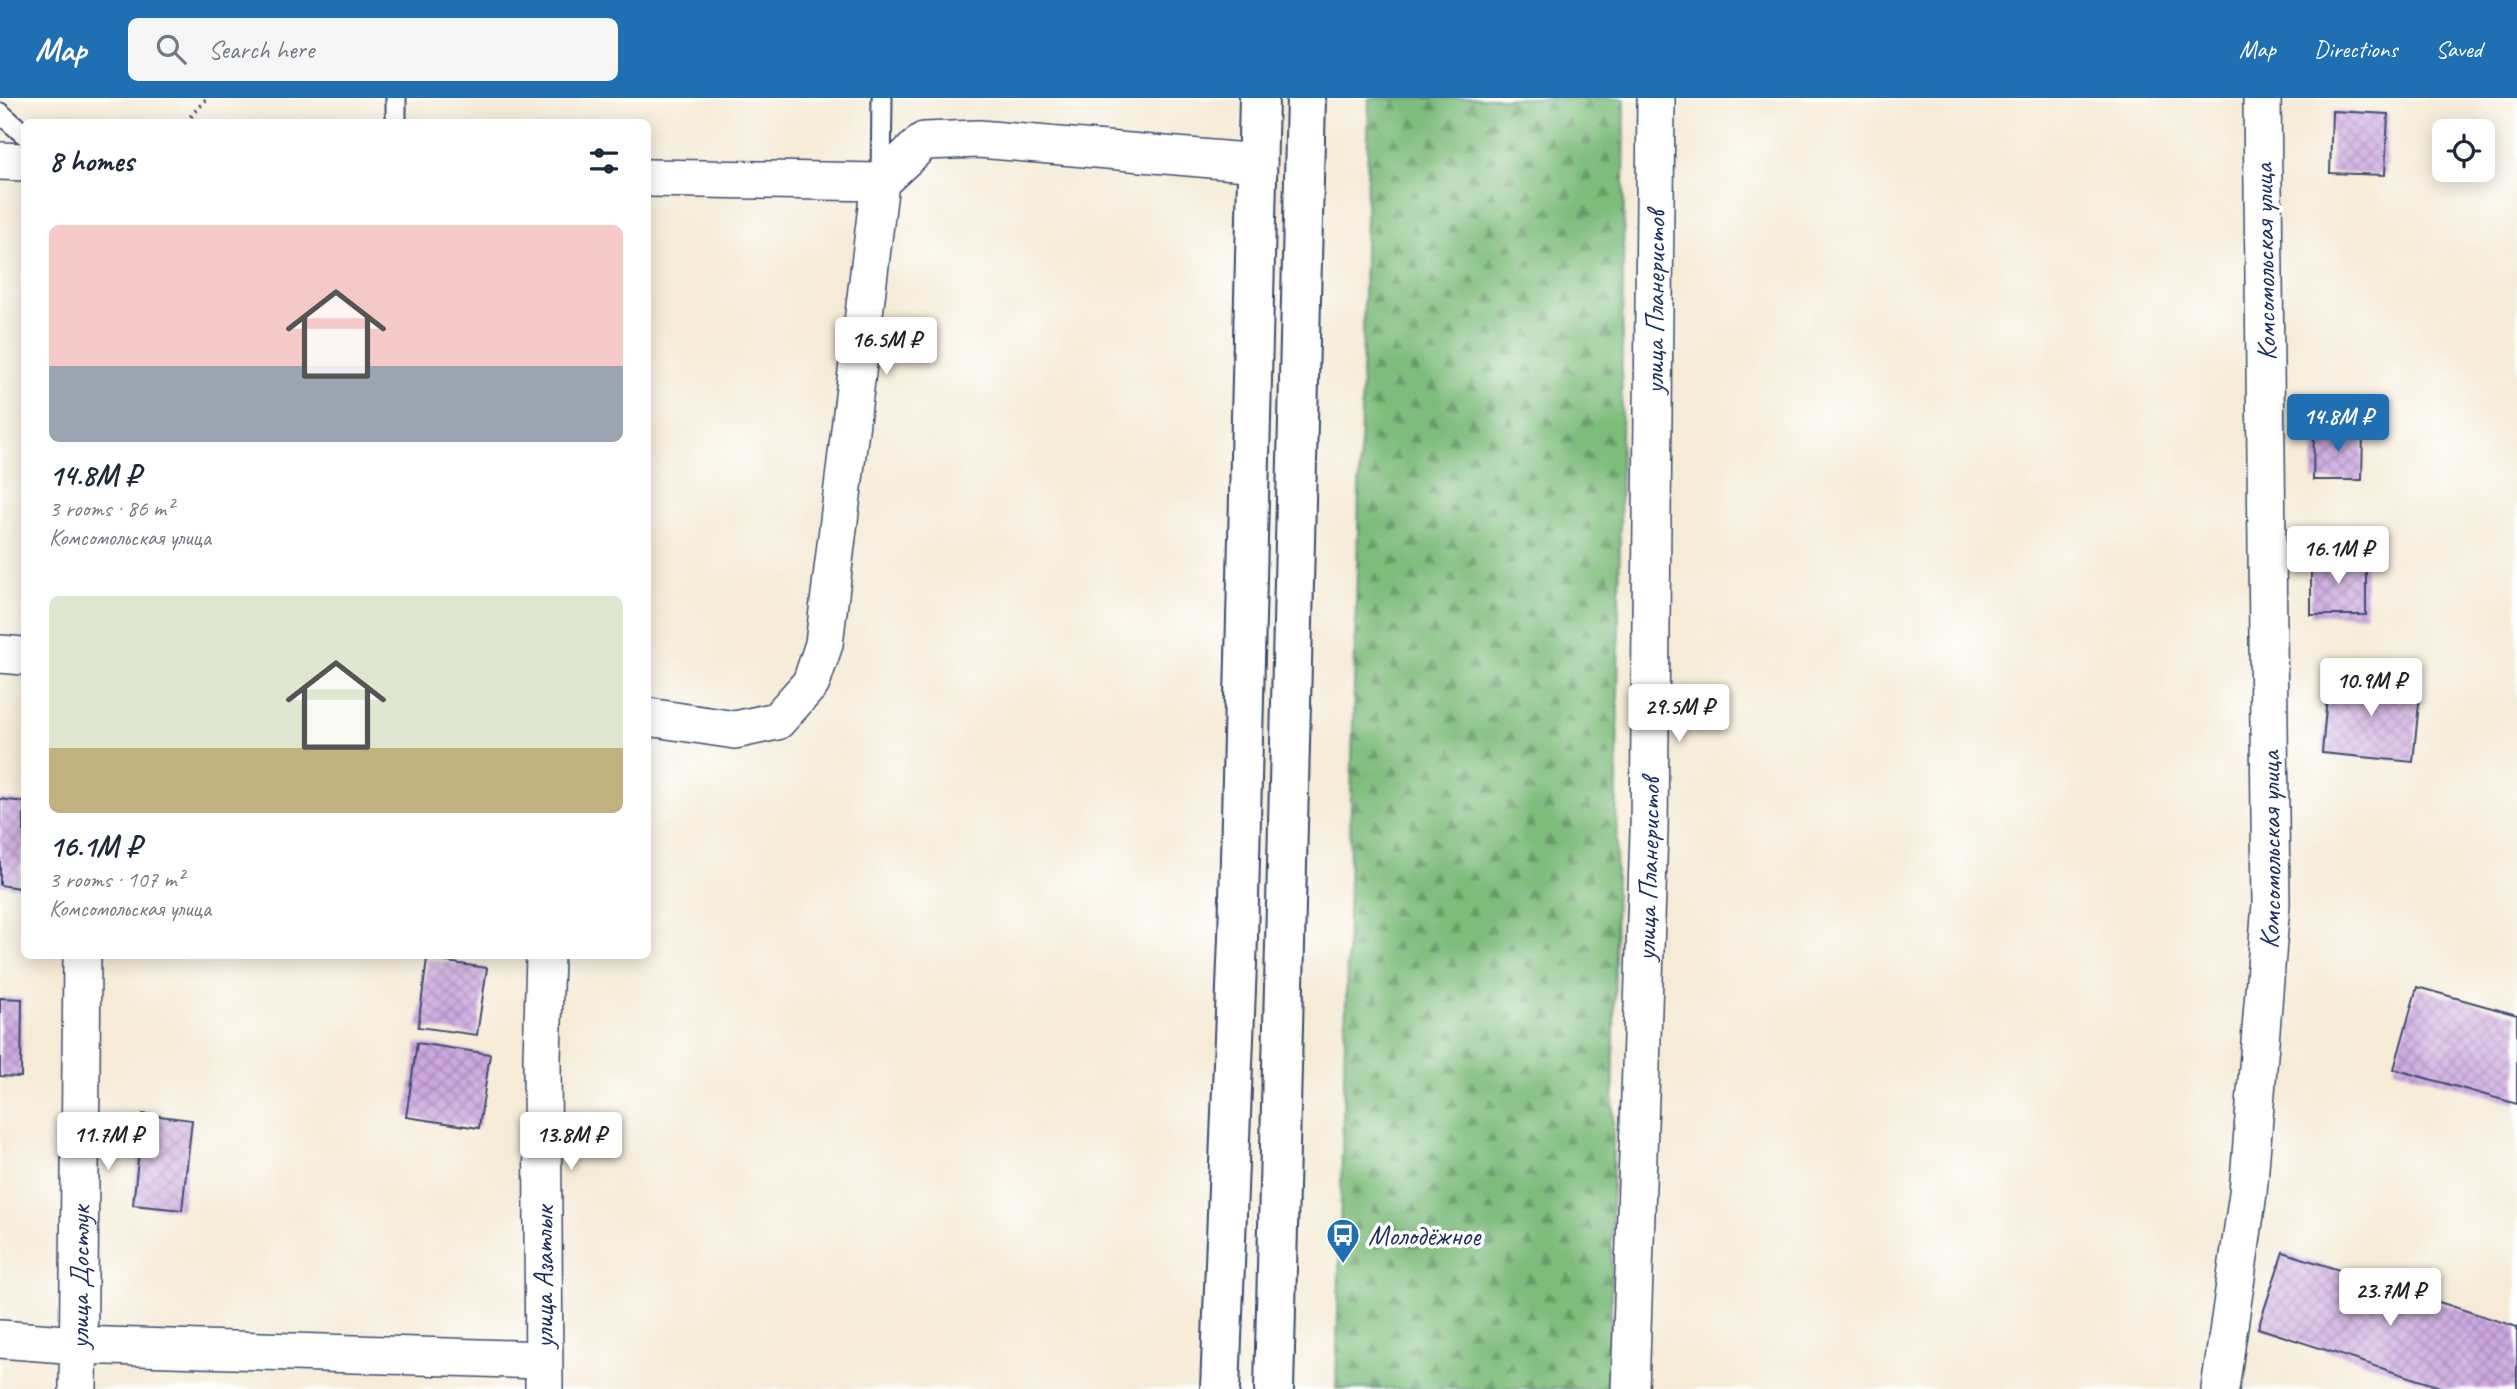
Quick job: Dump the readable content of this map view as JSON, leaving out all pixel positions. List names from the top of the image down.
{
  "streets": {
    "street": [
      "Комсомольская улица",
      "улица Планеристов",
      "улица Достлук",
      "улица Азатлык"
    ]
  },
  "places": {
    "bus stop": ["Молодёжное"]
  },
  "page": {
    "header": "Map",
    "search": "Search here",
    "nav": ["Map", "Directions", "Saved"],
    "heading": "8 homes",
    "list": [
      {
        "name": "14.8M ₽",
        "note": "3 rooms · 86 m² · Комсомольская улица"
      },
      {
        "name": "16.1M ₽",
        "note": "3 rooms · 107 m² · Комсомольская улица"
      }
    ],
    "price": [
      "16.5M ₽",
      "14.8M ₽",
      "16.1M ₽",
      "10.9M ₽",
      "29.5M ₽",
      "11.7M ₽",
      "13.8M ₽",
      "23.7M ₽"
    ]
  }
}
